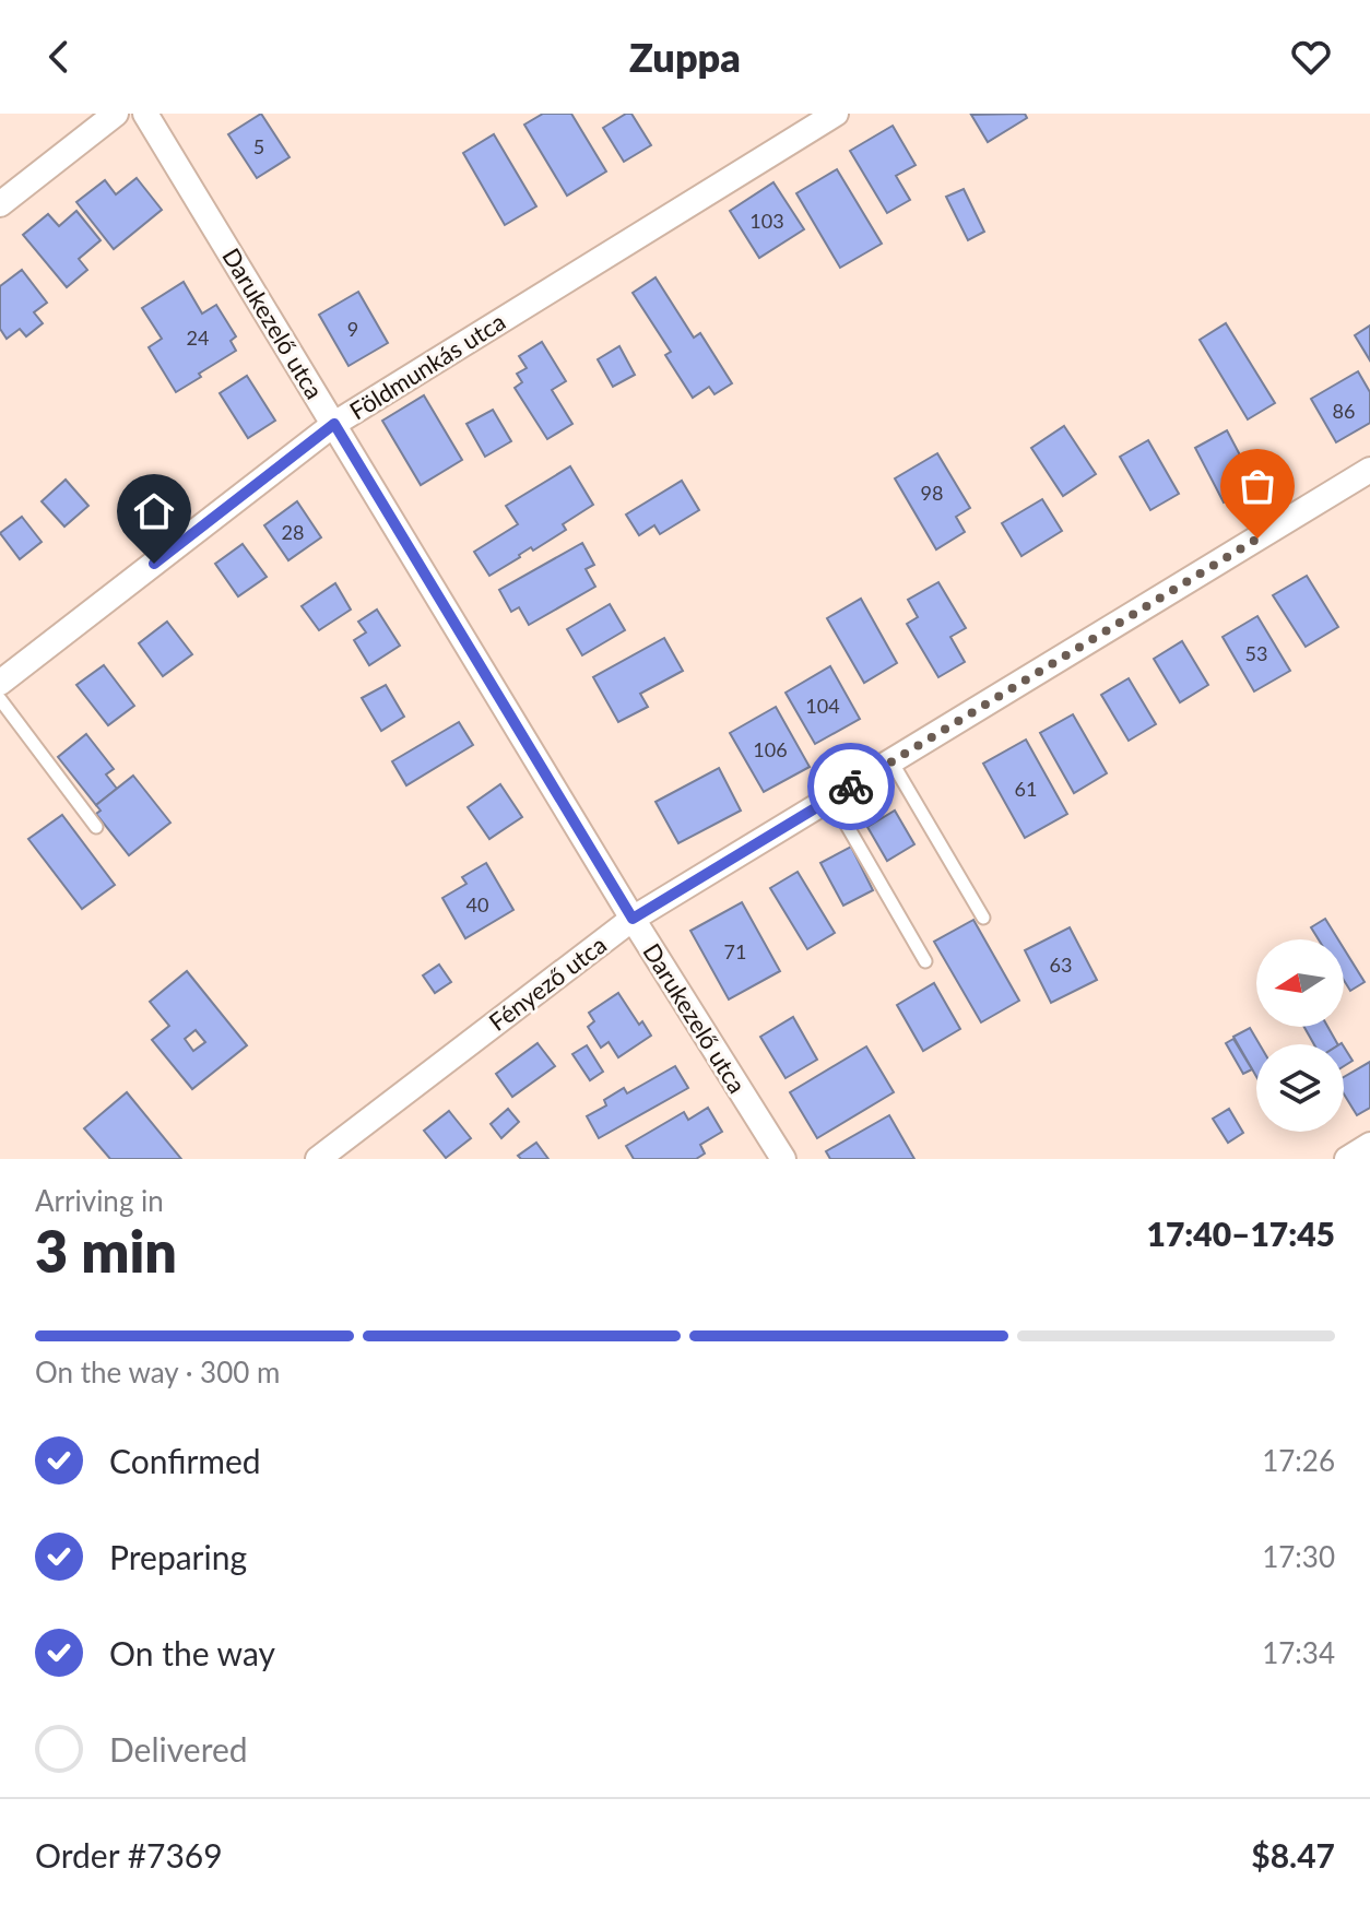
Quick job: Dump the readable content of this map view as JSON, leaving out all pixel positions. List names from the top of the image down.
{
  "streets": {
    "street": ["Darukezelő utca", "Földmunkás utca", "Fényező utca"]
  },
  "crossings": [
    ["Darukezelő utca", "Földmunkás utca"],
    ["Darukezelő utca", "Fényező utca"]
  ],
  "house_numbers": [
    "5",
    "103",
    "9",
    "24",
    "86",
    "98",
    "28",
    "53",
    "104",
    "106",
    "61",
    "40",
    "71",
    "63"
  ],
  "north": "left",
  "page": {
    "header": "Zuppa",
    "heading": ["3 min", "Arriving in", "17:40–17:45"],
    "panel": ["Order #7369", "$8.47"],
    "bar": "On the way · 300 m",
    "list": [
      ["Confirmed", "17:26"],
      ["Preparing", "17:30"],
      ["On the way", "17:34"],
      "Delivered"
    ]
  }
}
